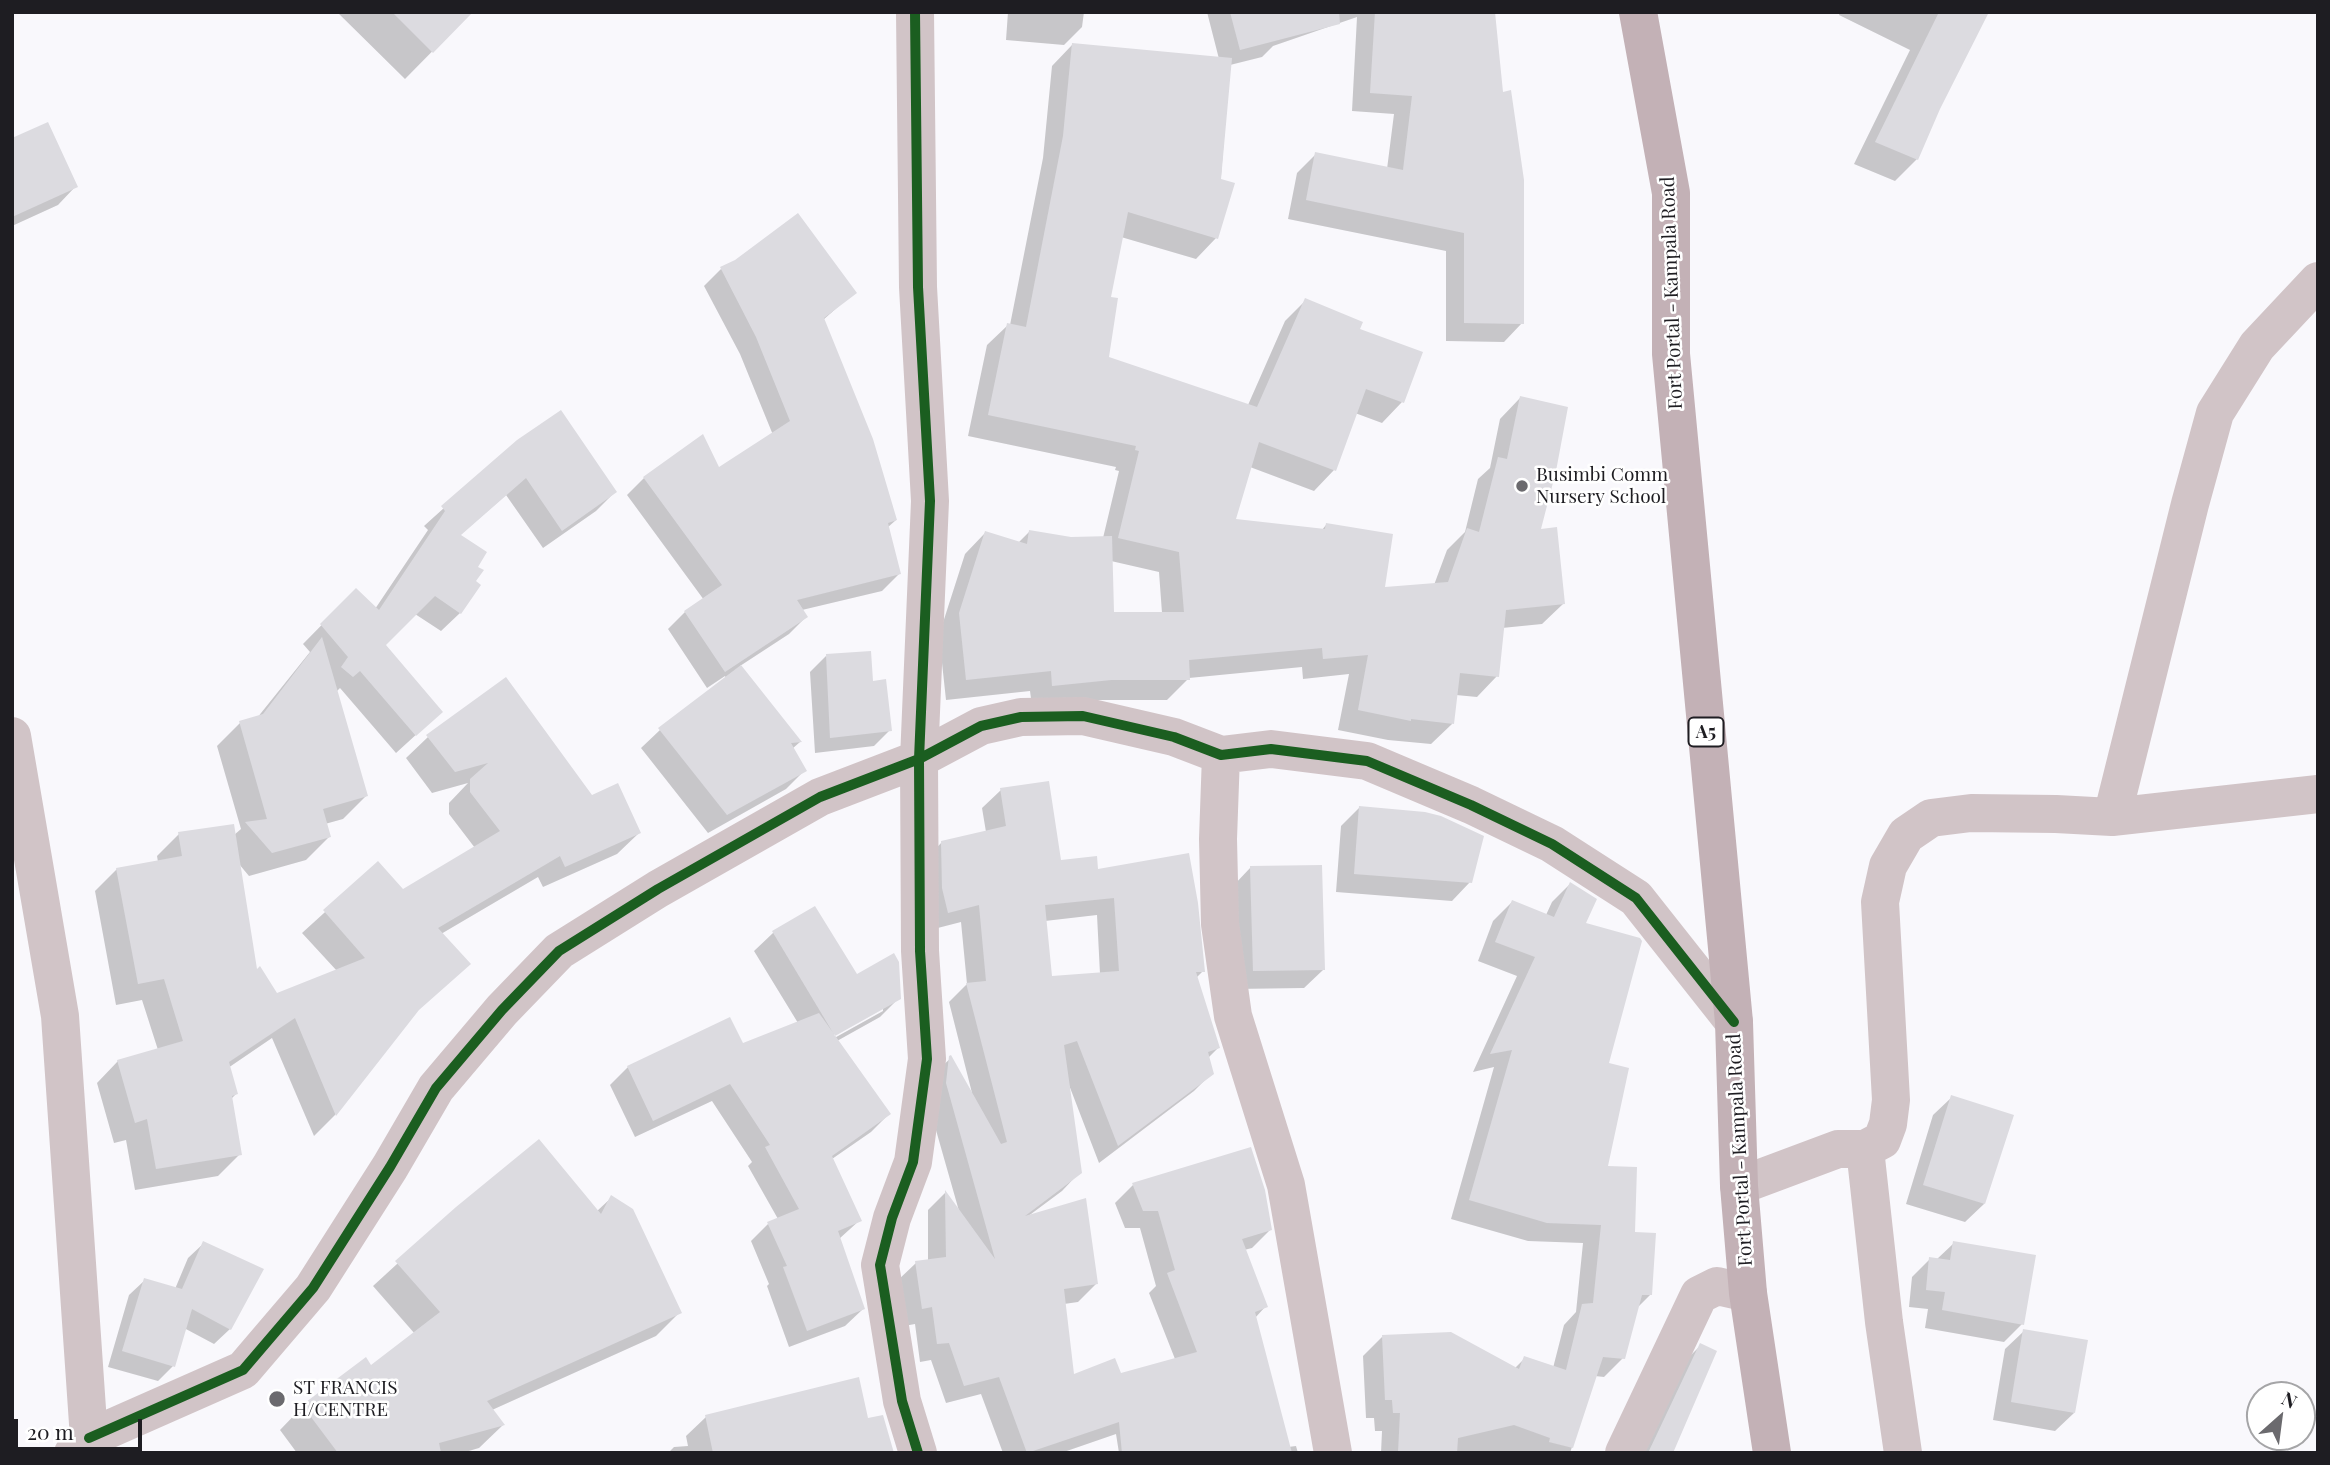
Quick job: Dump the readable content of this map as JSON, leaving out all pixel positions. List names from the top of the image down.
{
  "streets": {
    "main road": ["Fort Portal - Kampala Road", "A5"]
  },
  "places": ["Busimbi Comm Nursery School", "ST FRANCIS H/CENTRE"],
  "scale_bar": "20 m",
  "north": "top right"
}
